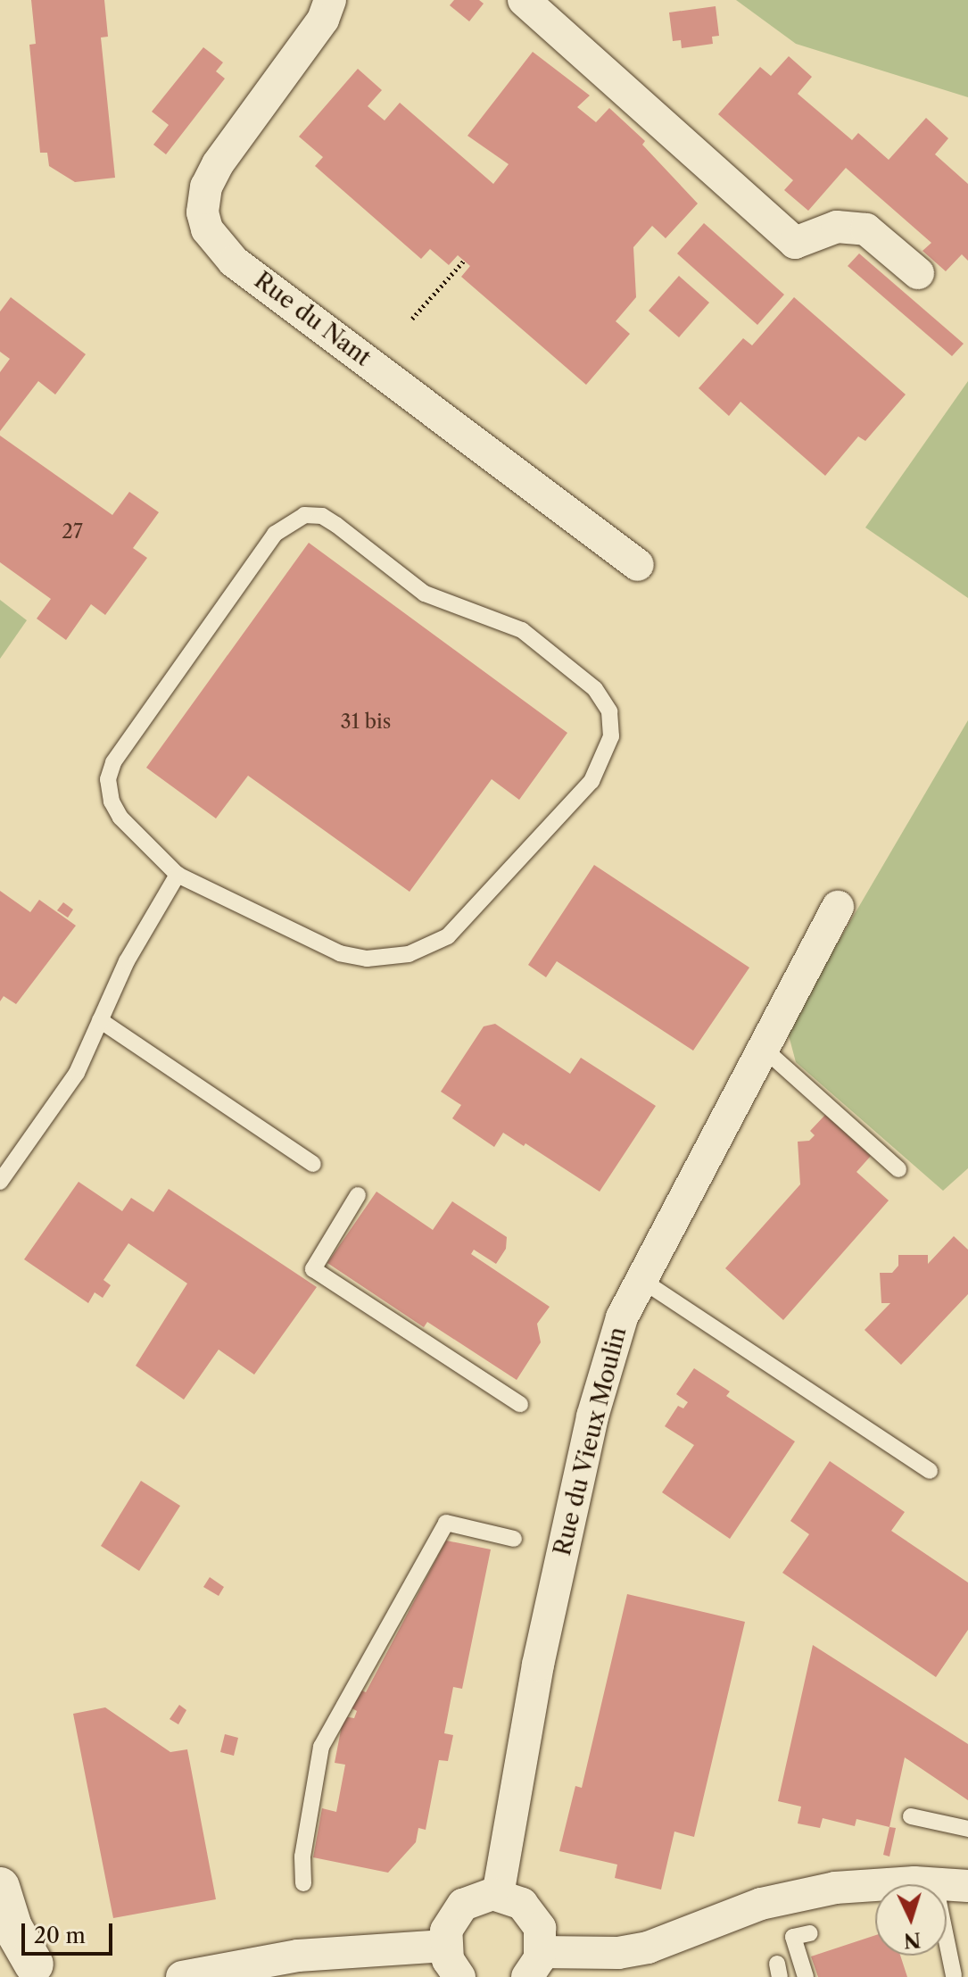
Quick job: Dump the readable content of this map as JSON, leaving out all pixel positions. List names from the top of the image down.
{
  "streets": {
    "street": ["Rue du Nant", "Rue du Vieux Moulin"]
  },
  "house_numbers": ["27", "31 bis"],
  "scale_bar": "20 m",
  "north": "bottom"
}
